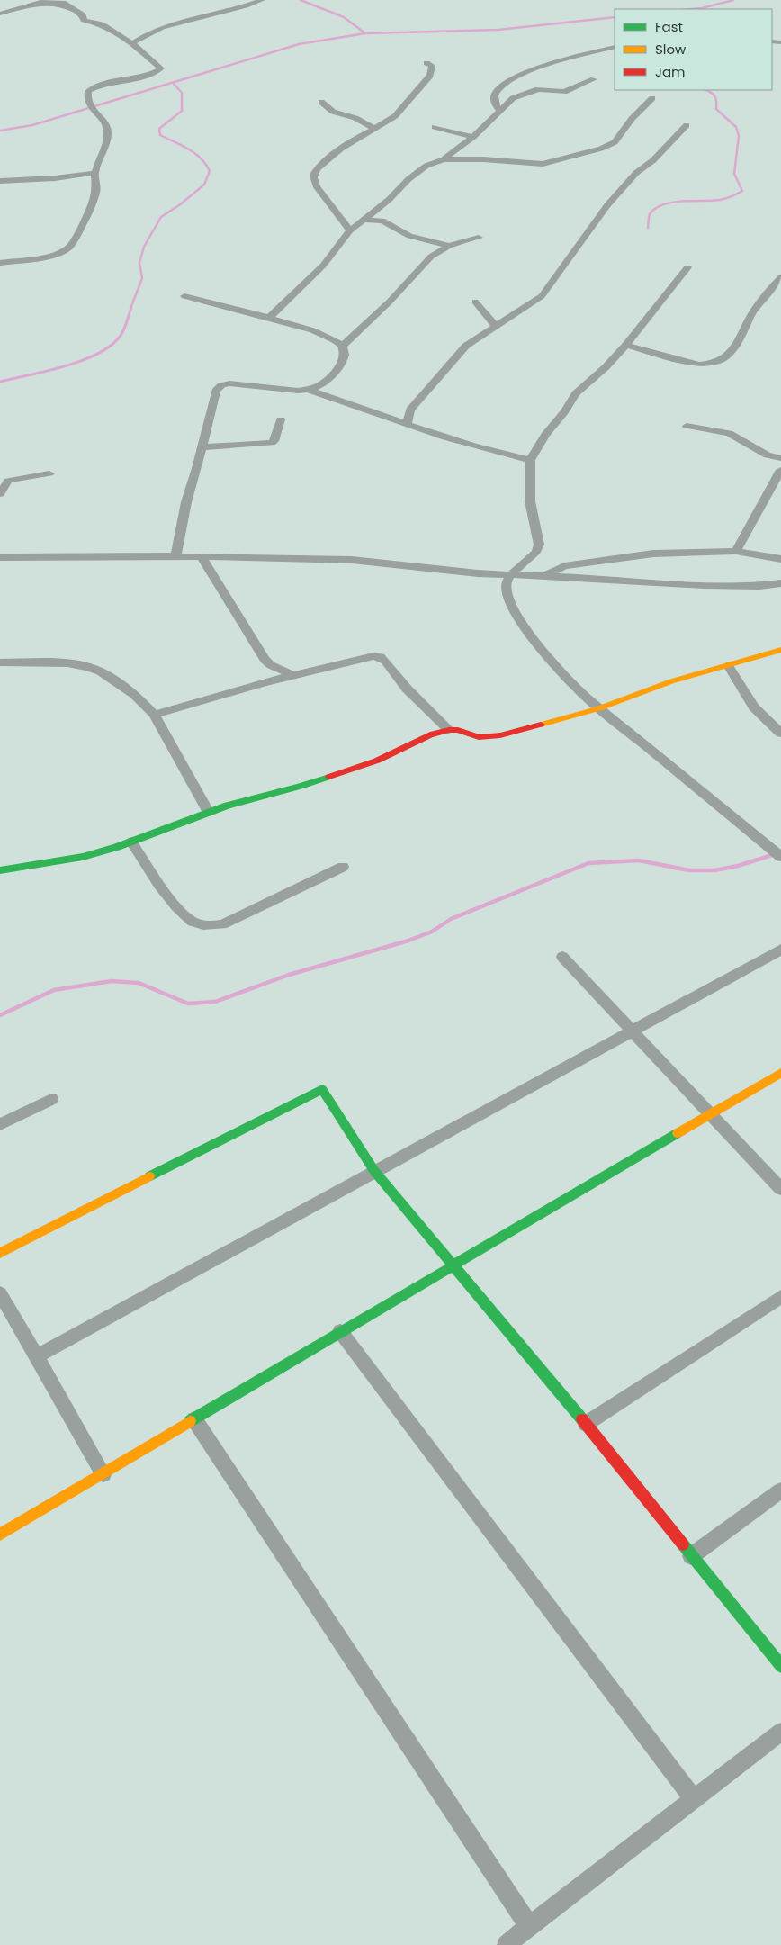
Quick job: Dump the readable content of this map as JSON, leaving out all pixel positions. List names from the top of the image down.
{
  "legend": ["Fast", "Slow", "Jam"]
}
